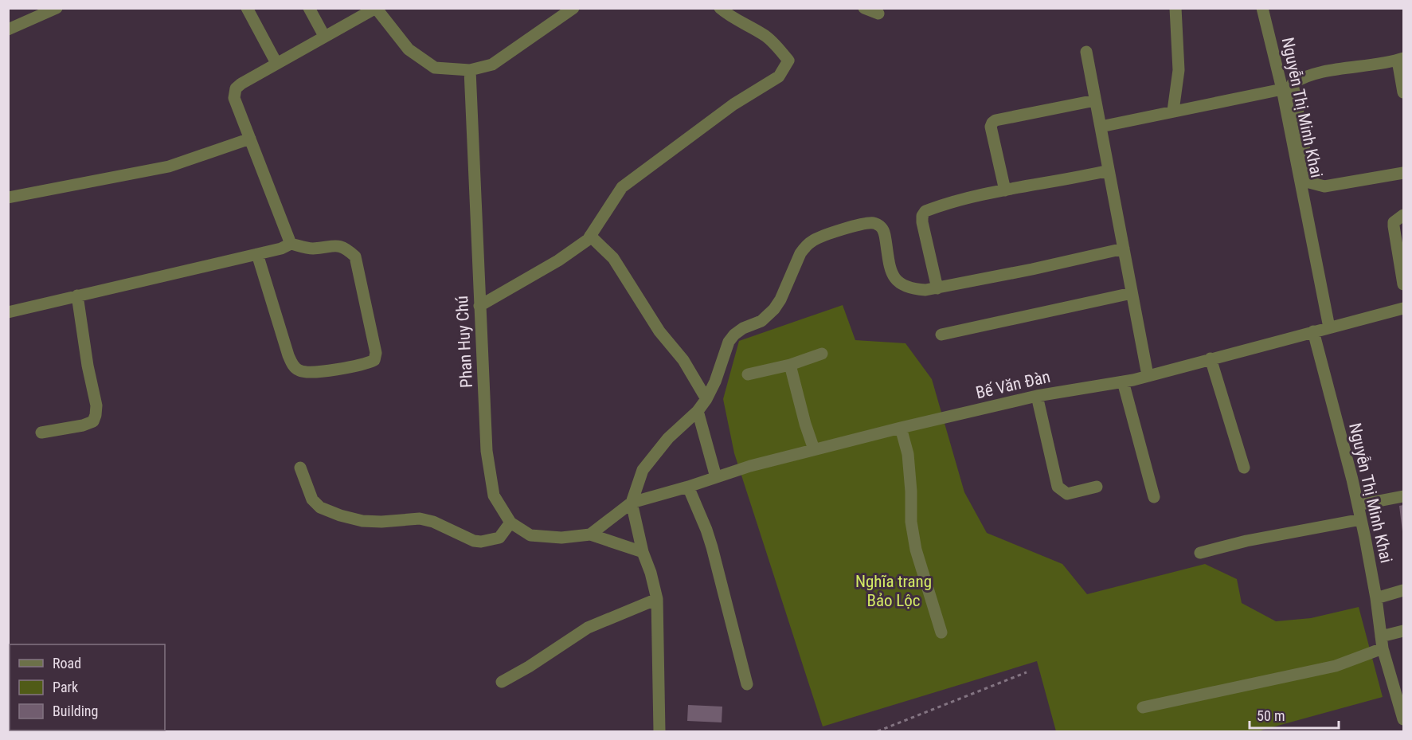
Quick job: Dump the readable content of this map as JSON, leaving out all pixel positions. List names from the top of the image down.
{
  "streets": {
    "street": ["Nguyễn Thị Minh Khai", "Phan Huy Chú", "Bế Văn Đàn"]
  },
  "crossings": [
    ["Nguyễn Thị Minh Khai", "Bế Văn Đàn"]
  ],
  "parks": ["Nghĩa trang Bảo Lộc"],
  "legend": ["Road", "Park", "Building"],
  "scale_bar": "50 m"
}
